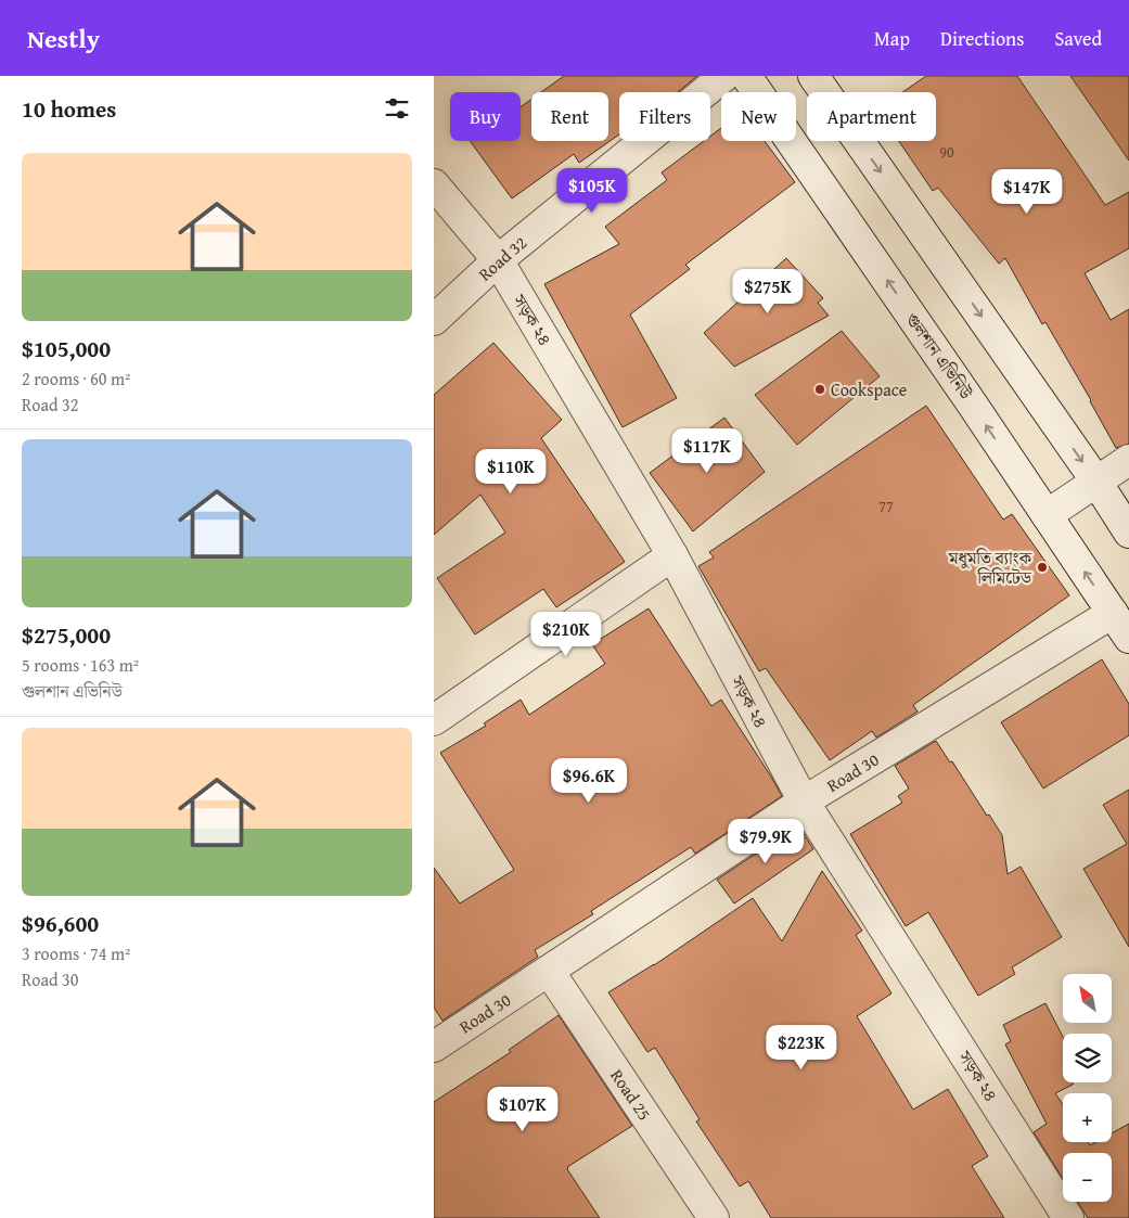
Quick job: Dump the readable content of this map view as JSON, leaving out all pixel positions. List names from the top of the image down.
{
  "streets": {
    "street": [
      "Road 32",
      "সড়ক ২৪",
      "গুলশান এভিনিউ",
      "Road 30",
      "Road 25"
    ]
  },
  "crossings": [
    ["Road 32", "সড়ক ২৪"],
    ["সড়ক ২৪", "Road 30"],
    ["গুলশান এভিনিউ", "Road 30"],
    ["Road 30", "Road 25"]
  ],
  "places": ["Cookspace", "মধুমতি ব্যাংক লিমিটেড"],
  "house_numbers": ["90", "77"],
  "north": "top left",
  "page": {
    "header": "Nestly",
    "nav": ["Map", "Directions", "Saved"],
    "heading": "10 homes",
    "chip": [
      "Buy",
      "Rent",
      "Filters",
      "New",
      "Apartment"
    ],
    "list": [
      {
        "name": "$105,000",
        "note": "2 rooms · 60 m² · Road 32"
      },
      {
        "name": "$275,000",
        "note": "5 rooms · 163 m² · গুলশান এভিনিউ"
      },
      {
        "name": "$96,600",
        "note": "3 rooms · 74 m² · Road 30"
      }
    ],
    "price": [
      "$105K",
      "$147K",
      "$275K",
      "$117K",
      "$110K",
      "$210K",
      "$96.6K",
      "$79.9K",
      "$223K",
      "$107K"
    ],
    "map_buttons": ["+", "−"]
  }
}
